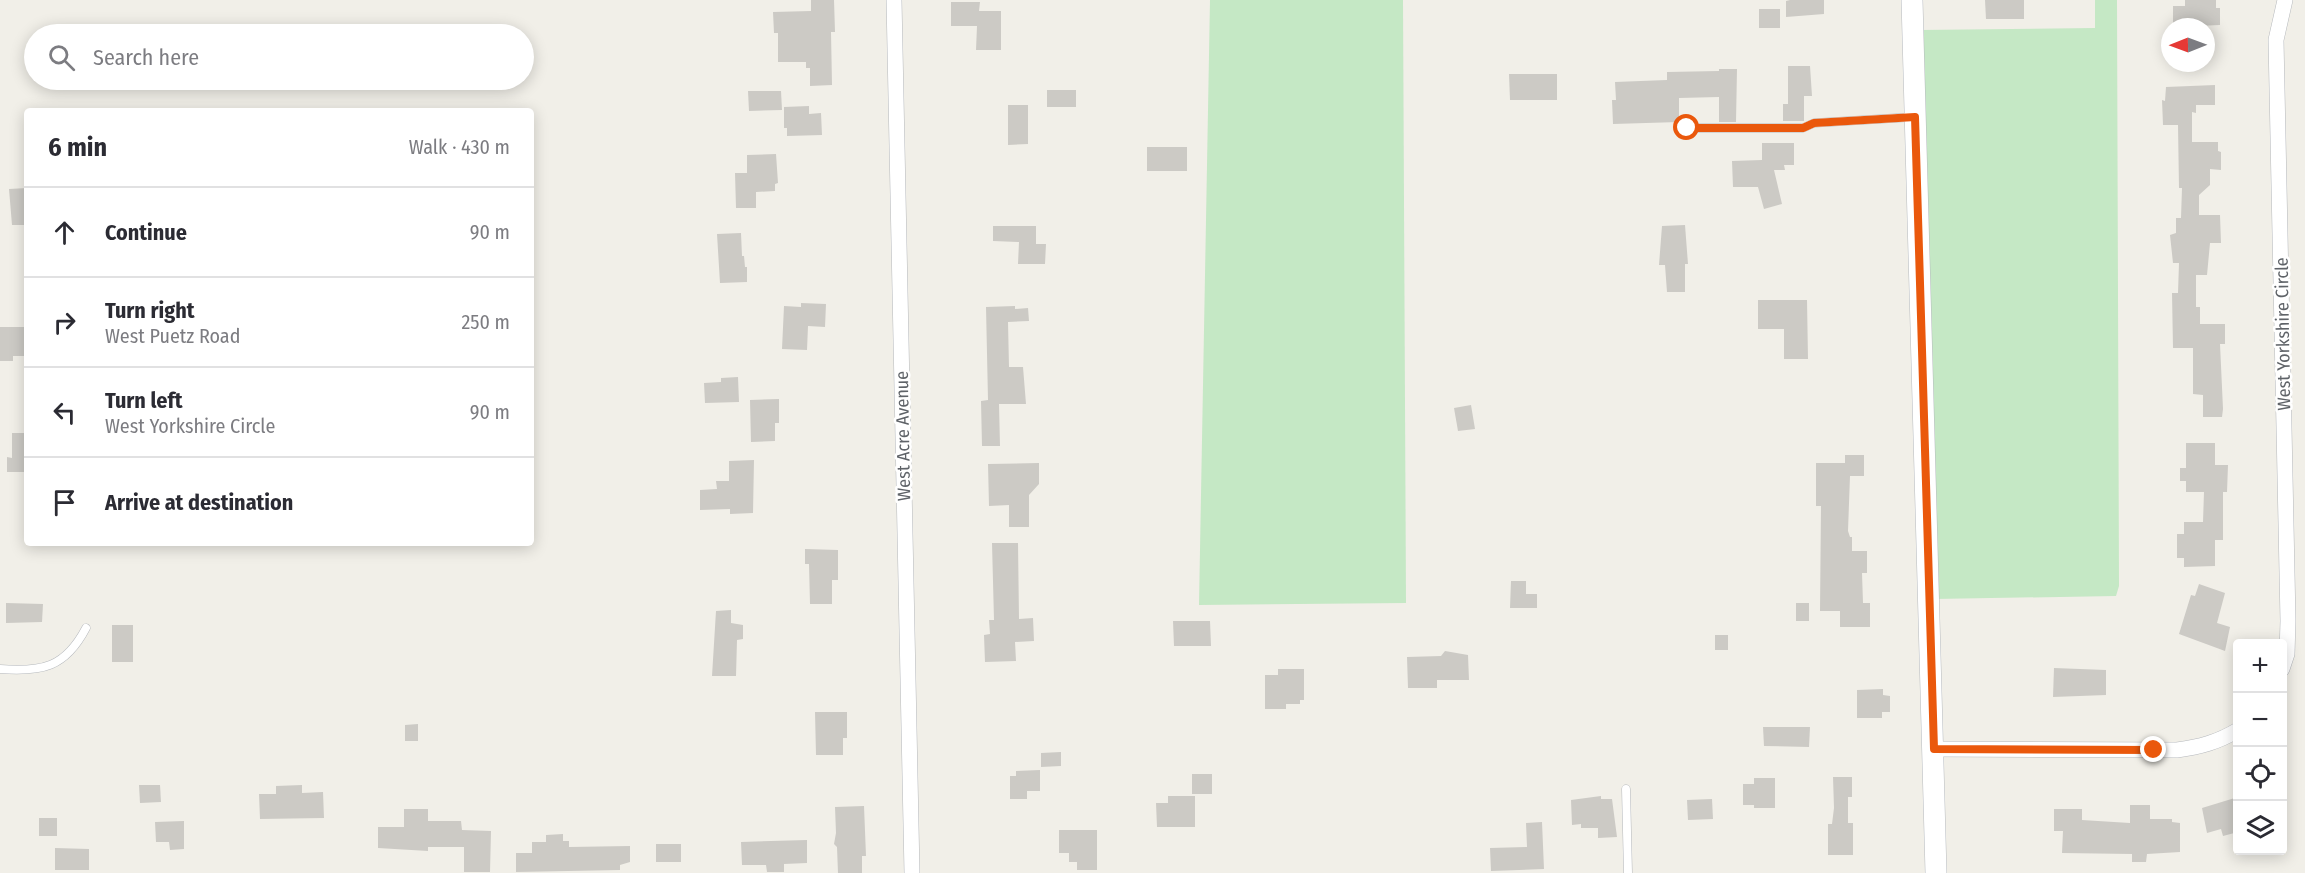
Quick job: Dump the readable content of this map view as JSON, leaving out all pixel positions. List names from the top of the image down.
{
  "streets": {
    "street": ["West Yorkshire Circle", "West Acre Avenue"]
  },
  "north": "left",
  "page": {
    "search": "Search here",
    "heading": ["6 min", "Walk · 430 m"],
    "list": [
      ["Continue", "90 m"],
      ["Turn right", "West Puetz Road", "250 m"],
      ["Turn left", "West Yorkshire Circle", "90 m"],
      "Arrive at destination"
    ],
    "map_buttons": ["+", "−"]
  }
}
